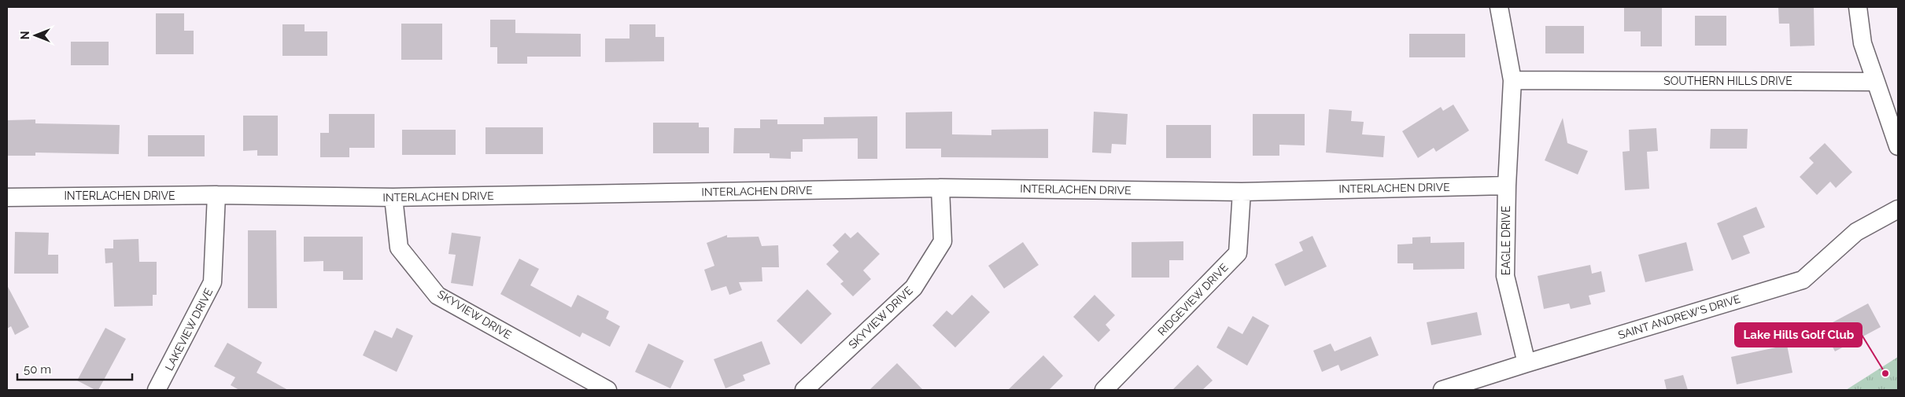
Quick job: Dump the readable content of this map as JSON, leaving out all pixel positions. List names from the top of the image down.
{
  "streets": {
    "street": [
      "SOUTHERN HILLS DRIVE",
      "INTERLACHEN DRIVE",
      "EAGLE DRIVE",
      "RIDGEVIEW DRIVE",
      "SKYVIEW DRIVE",
      "SAINT ANDREW'S DRIVE",
      "LAKEVIEW DRIVE"
    ]
  },
  "crossings": [
    ["SOUTHERN HILLS DRIVE", "EAGLE DRIVE"],
    ["INTERLACHEN DRIVE", "EAGLE DRIVE"],
    ["INTERLACHEN DRIVE", "RIDGEVIEW DRIVE"],
    ["INTERLACHEN DRIVE", "SKYVIEW DRIVE"],
    ["INTERLACHEN DRIVE", "LAKEVIEW DRIVE"],
    ["EAGLE DRIVE", "SAINT ANDREW'S DRIVE"]
  ],
  "places": ["Lake Hills Golf Club"],
  "scale_bar": "50 m",
  "north": "left"
}
